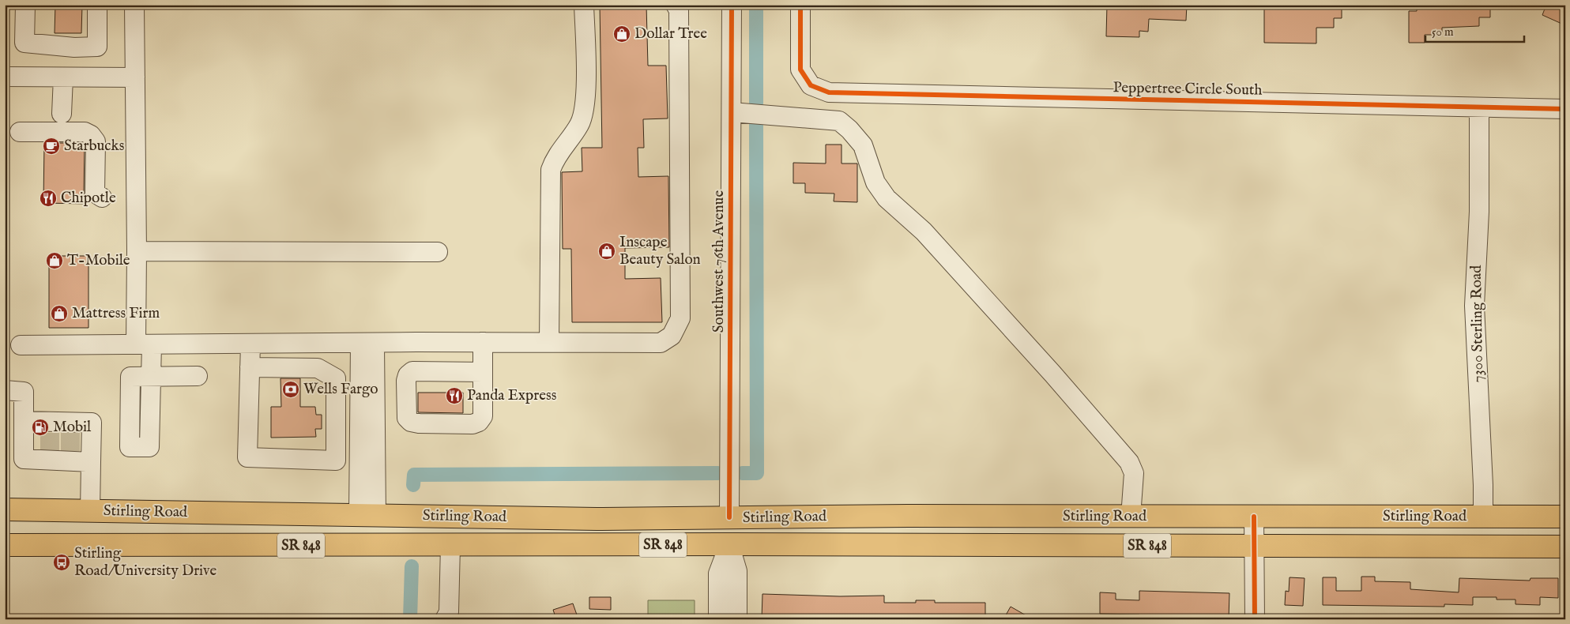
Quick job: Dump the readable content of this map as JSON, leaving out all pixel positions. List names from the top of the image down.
{
  "streets": {
    "main road": ["Stirling Road", "SR 848"],
    "street": ["Peppertree Circle South", "Southwest 76th Avenue", "7300 Sterling Road"]
  },
  "crossings": [
    ["Peppertree Circle South", "7300 Sterling Road"],
    ["Southwest 76th Avenue", "Stirling Road"],
    ["7300 Sterling Road", "Stirling Road"]
  ],
  "places": {
    "shop": [
      "Dollar Tree",
      "Inscape Beauty Salon",
      "T-Mobile",
      "Mattress Firm"
    ],
    "cafe": ["Starbucks"],
    "restaurant": ["Chipotle", "Panda Express"],
    "bank": ["Wells Fargo"],
    "fuel station": ["Mobil"],
    "bus stop": ["Stirling Road/University Drive"]
  },
  "scale_bar": "50 m"
}
